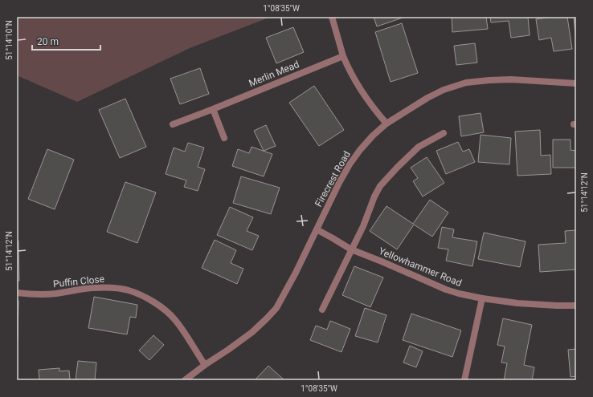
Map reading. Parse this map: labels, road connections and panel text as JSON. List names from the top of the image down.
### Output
{
  "streets": {
    "street": [
      "Merlin Mead",
      "Firecrest Road",
      "Yellowhammer Road",
      "Puffin Close"
    ]
  },
  "crossings": [
    ["Firecrest Road", "Yellowhammer Road"],
    ["Firecrest Road", "Puffin Close"]
  ],
  "scale_bar": "20 m",
  "coordinates": ["1°08'35\"W", "51°14'10\"N", "51°14'12\"N"]
}
